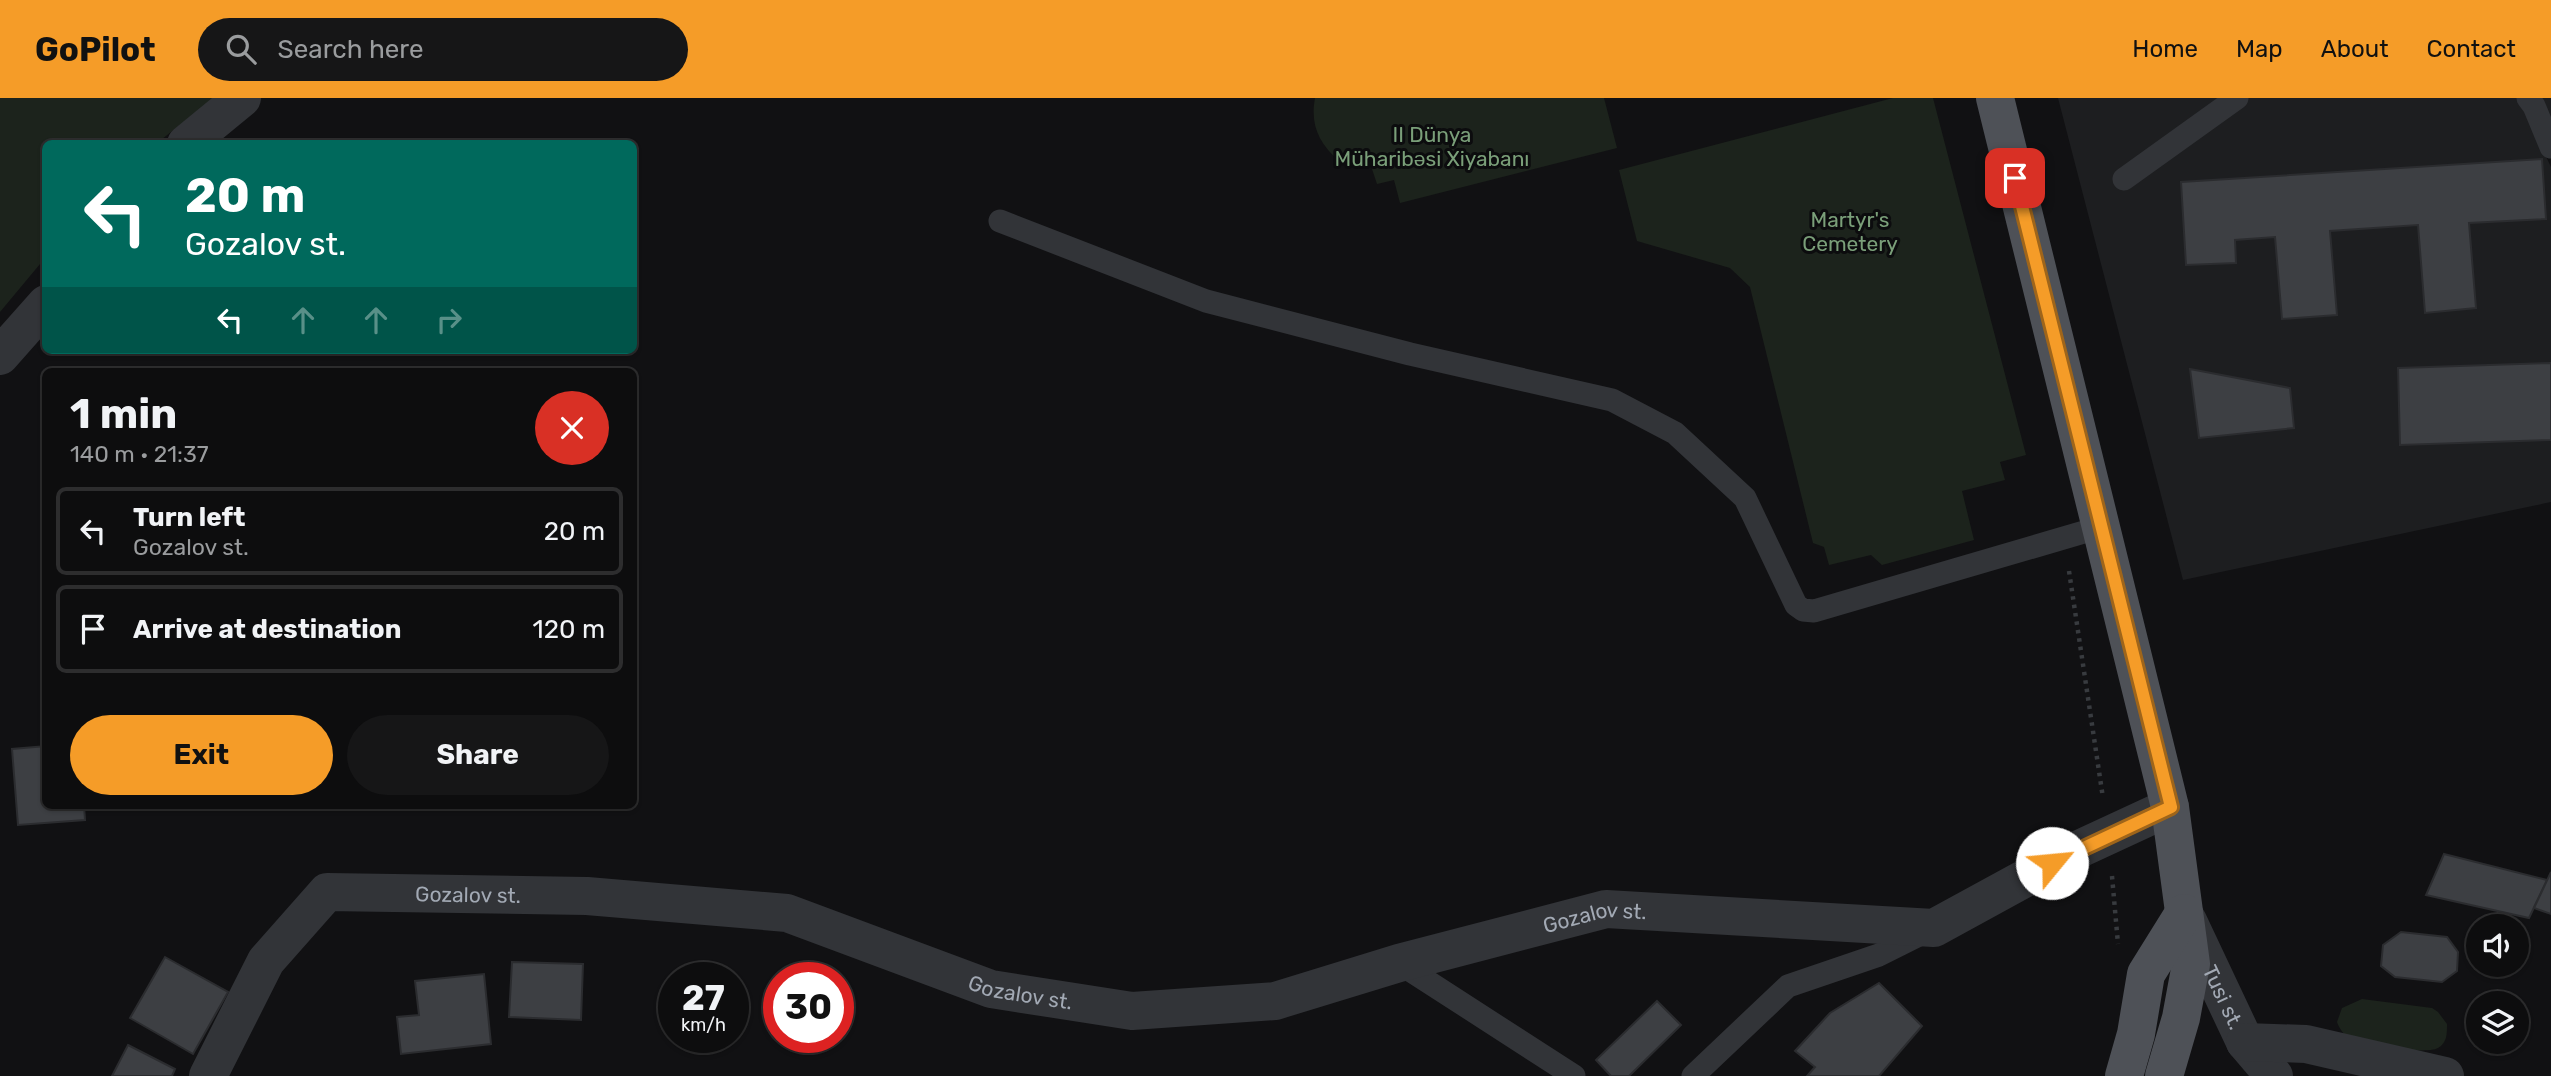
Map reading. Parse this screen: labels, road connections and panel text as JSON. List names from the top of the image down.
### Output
{
  "streets": {
    "street": ["Gozalov st.", "Tusi st."]
  },
  "parks": ["II Dünya Müharibəsi Xiyabanı", "Martyr's Cemetery"],
  "page": {
    "header": "GoPilot",
    "search": "Search here",
    "nav": [
      "Home",
      "Map",
      "About",
      "Contact"
    ],
    "turn": ["20 m", "Gozalov st."],
    "heading": ["1 min", "140 m · 21:37"],
    "list": [
      {
        "name": "Turn left",
        "note": "Gozalov st.",
        "value": "20 m"
      },
      {
        "name": "Arrive at destination",
        "value": "120 m"
      }
    ],
    "buttons": ["Exit", "Share"],
    "speed": "27 km/h",
    "limit": "30"
  }
}
